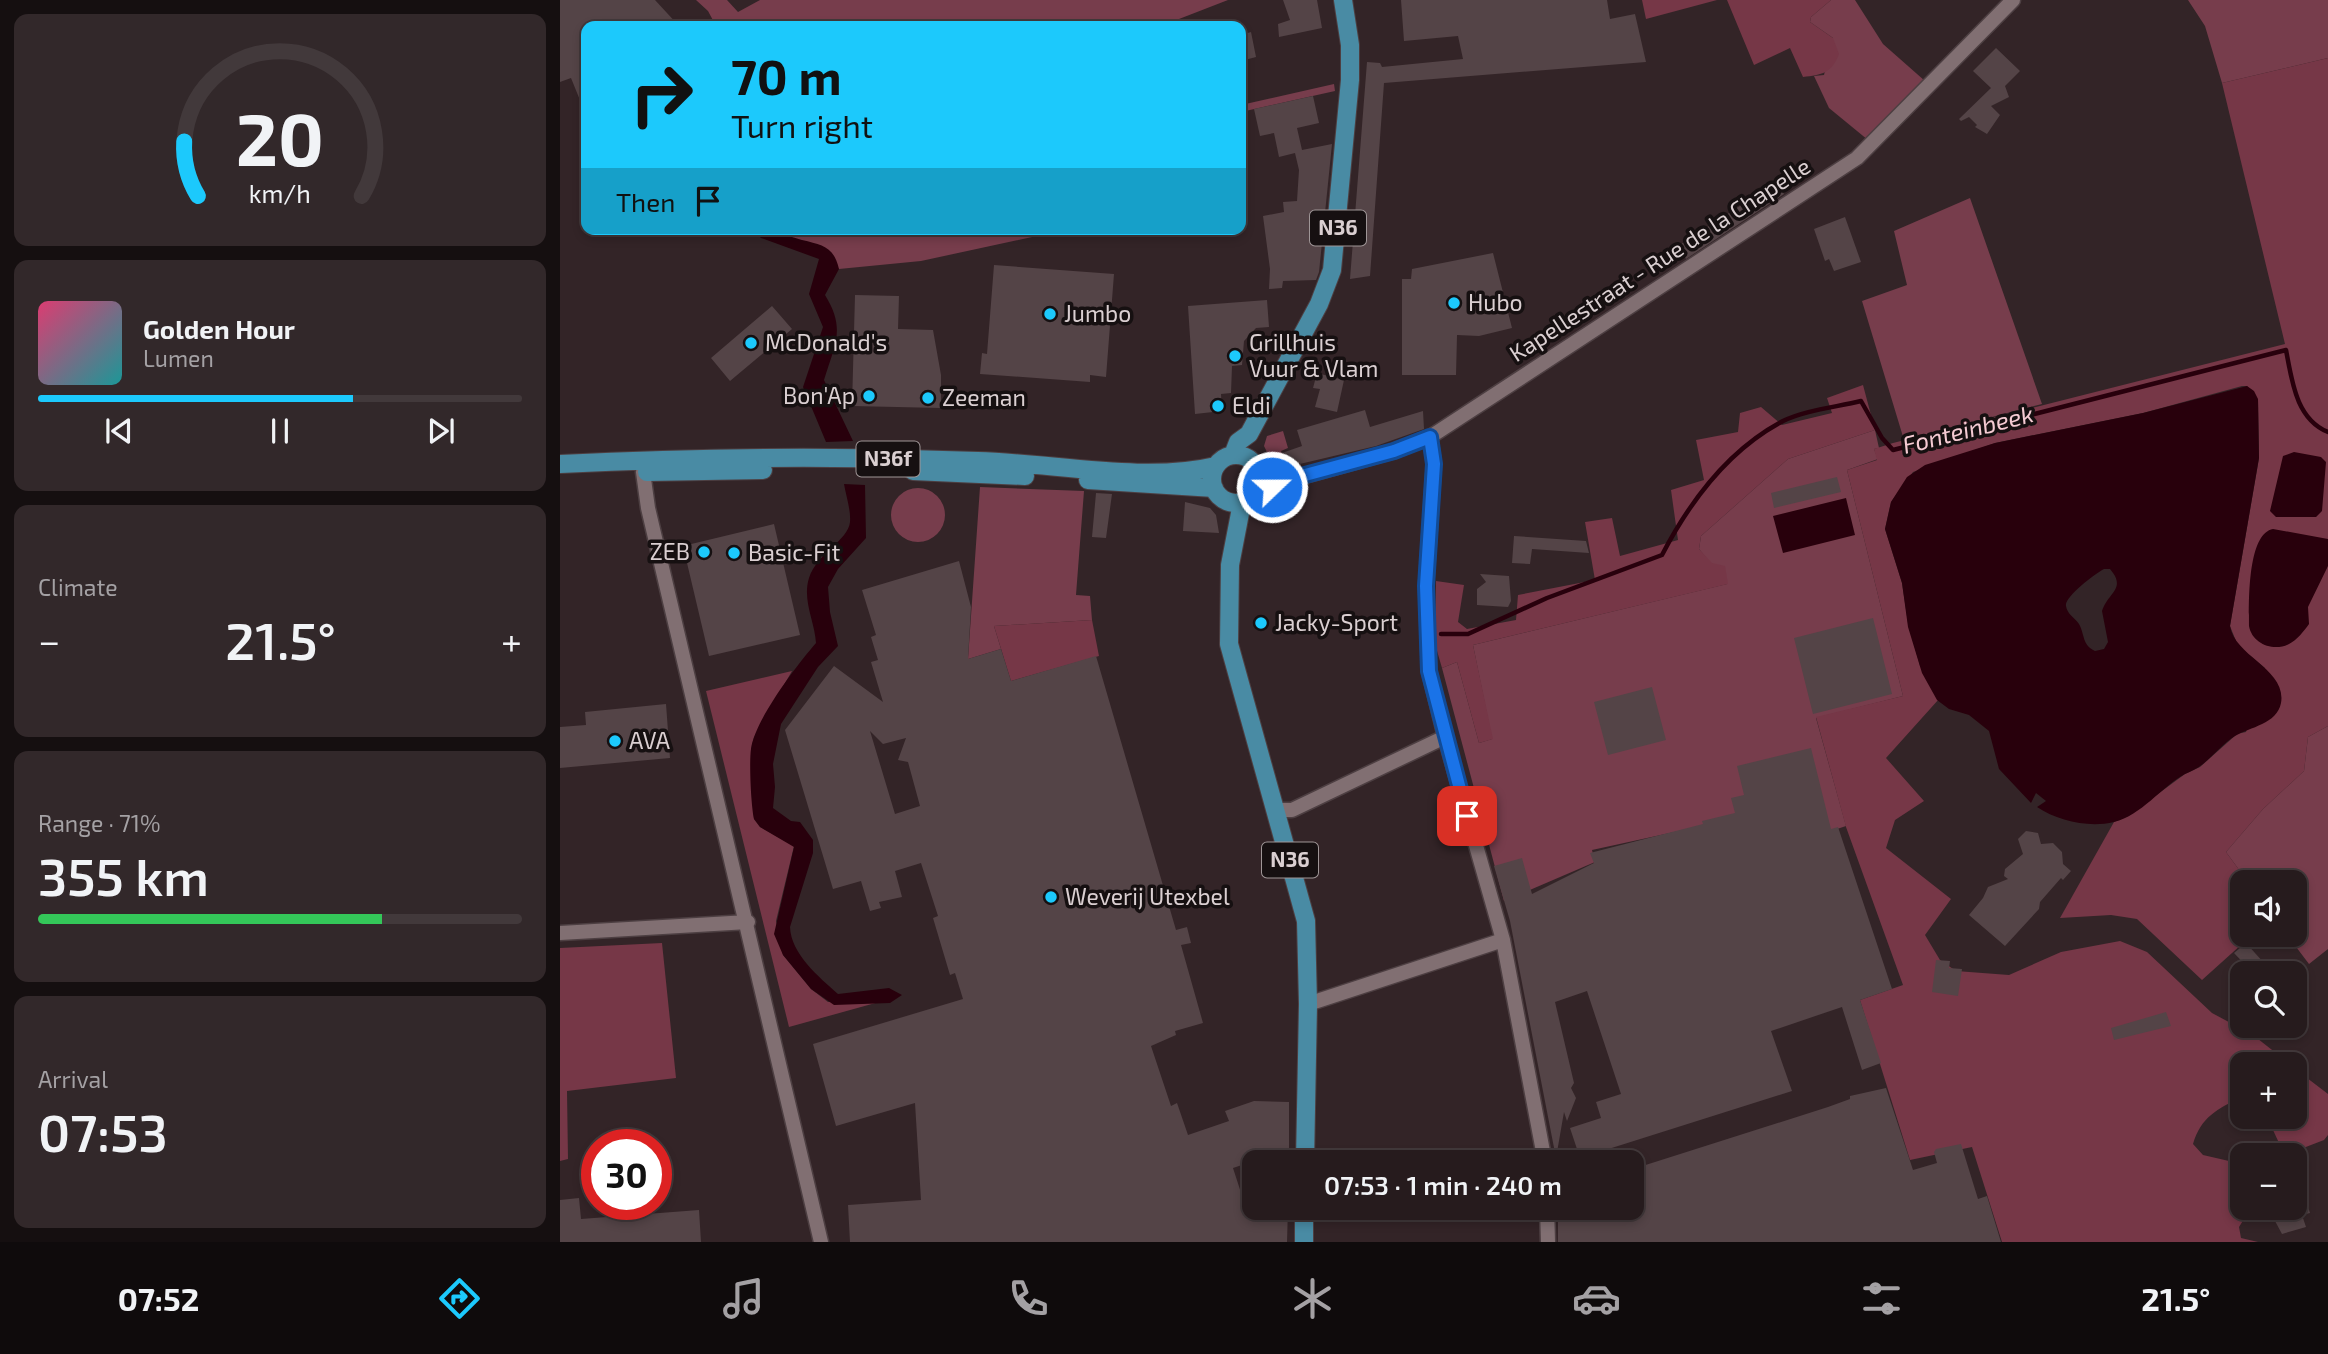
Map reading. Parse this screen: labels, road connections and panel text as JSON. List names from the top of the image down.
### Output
{
  "streets": {
    "main road": ["N36", "N36f"],
    "street": ["Kapellestraat - Rue de la Chapelle"]
  },
  "crossings": [
    ["N36", "Kapellestraat - Rue de la Chapelle"],
    ["N36", "N36f"]
  ],
  "water": ["Fonteinbeek"],
  "places": [
    "Hubo",
    "Jumbo",
    "McDonald's",
    "Grillhuis Vuur & Vlam",
    "Bon'Ap",
    "Zeeman",
    "Eldi",
    "ZEB",
    "Basic-Fit",
    "Jacky-Sport",
    "AVA",
    "Weverij Utexbel"
  ],
  "page": {
    "turn": ["70 m", "Turn right"],
    "then": "Then",
    "song": ["Golden Hour", "Lumen"],
    "tile": [
      "Climate",
      ["Range · 71%", "355 km"],
      ["Arrival", "07:53"]
    ],
    "heat": ["−", "21.5°", "+"],
    "map_buttons": ["+", "−"],
    "limit": "30",
    "trip": "07:53 · 1 min · 240 m",
    "tabs": ["07:52", "21.5°"],
    "gauge": ["20", "km/h"]
  }
}
